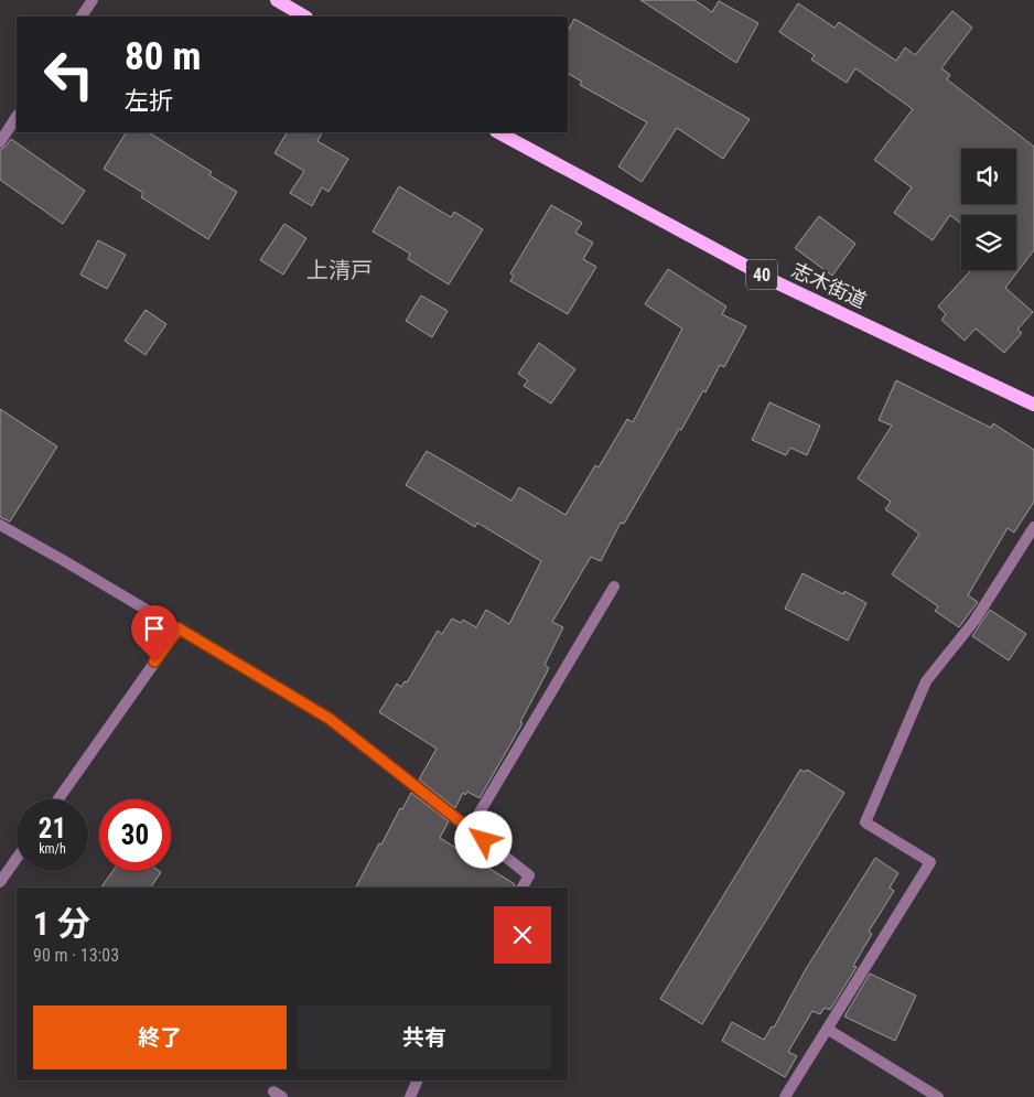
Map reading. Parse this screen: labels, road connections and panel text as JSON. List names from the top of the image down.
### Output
{
  "streets": {
    "main road": ["40", "志木街道"]
  },
  "districts": ["上清戸"],
  "page": {
    "turn": ["80 m", "左折"],
    "speed": "21 km/h",
    "limit": "30",
    "heading": ["1 分", "90 m · 13:03"],
    "buttons": ["終了", "共有"]
  }
}
